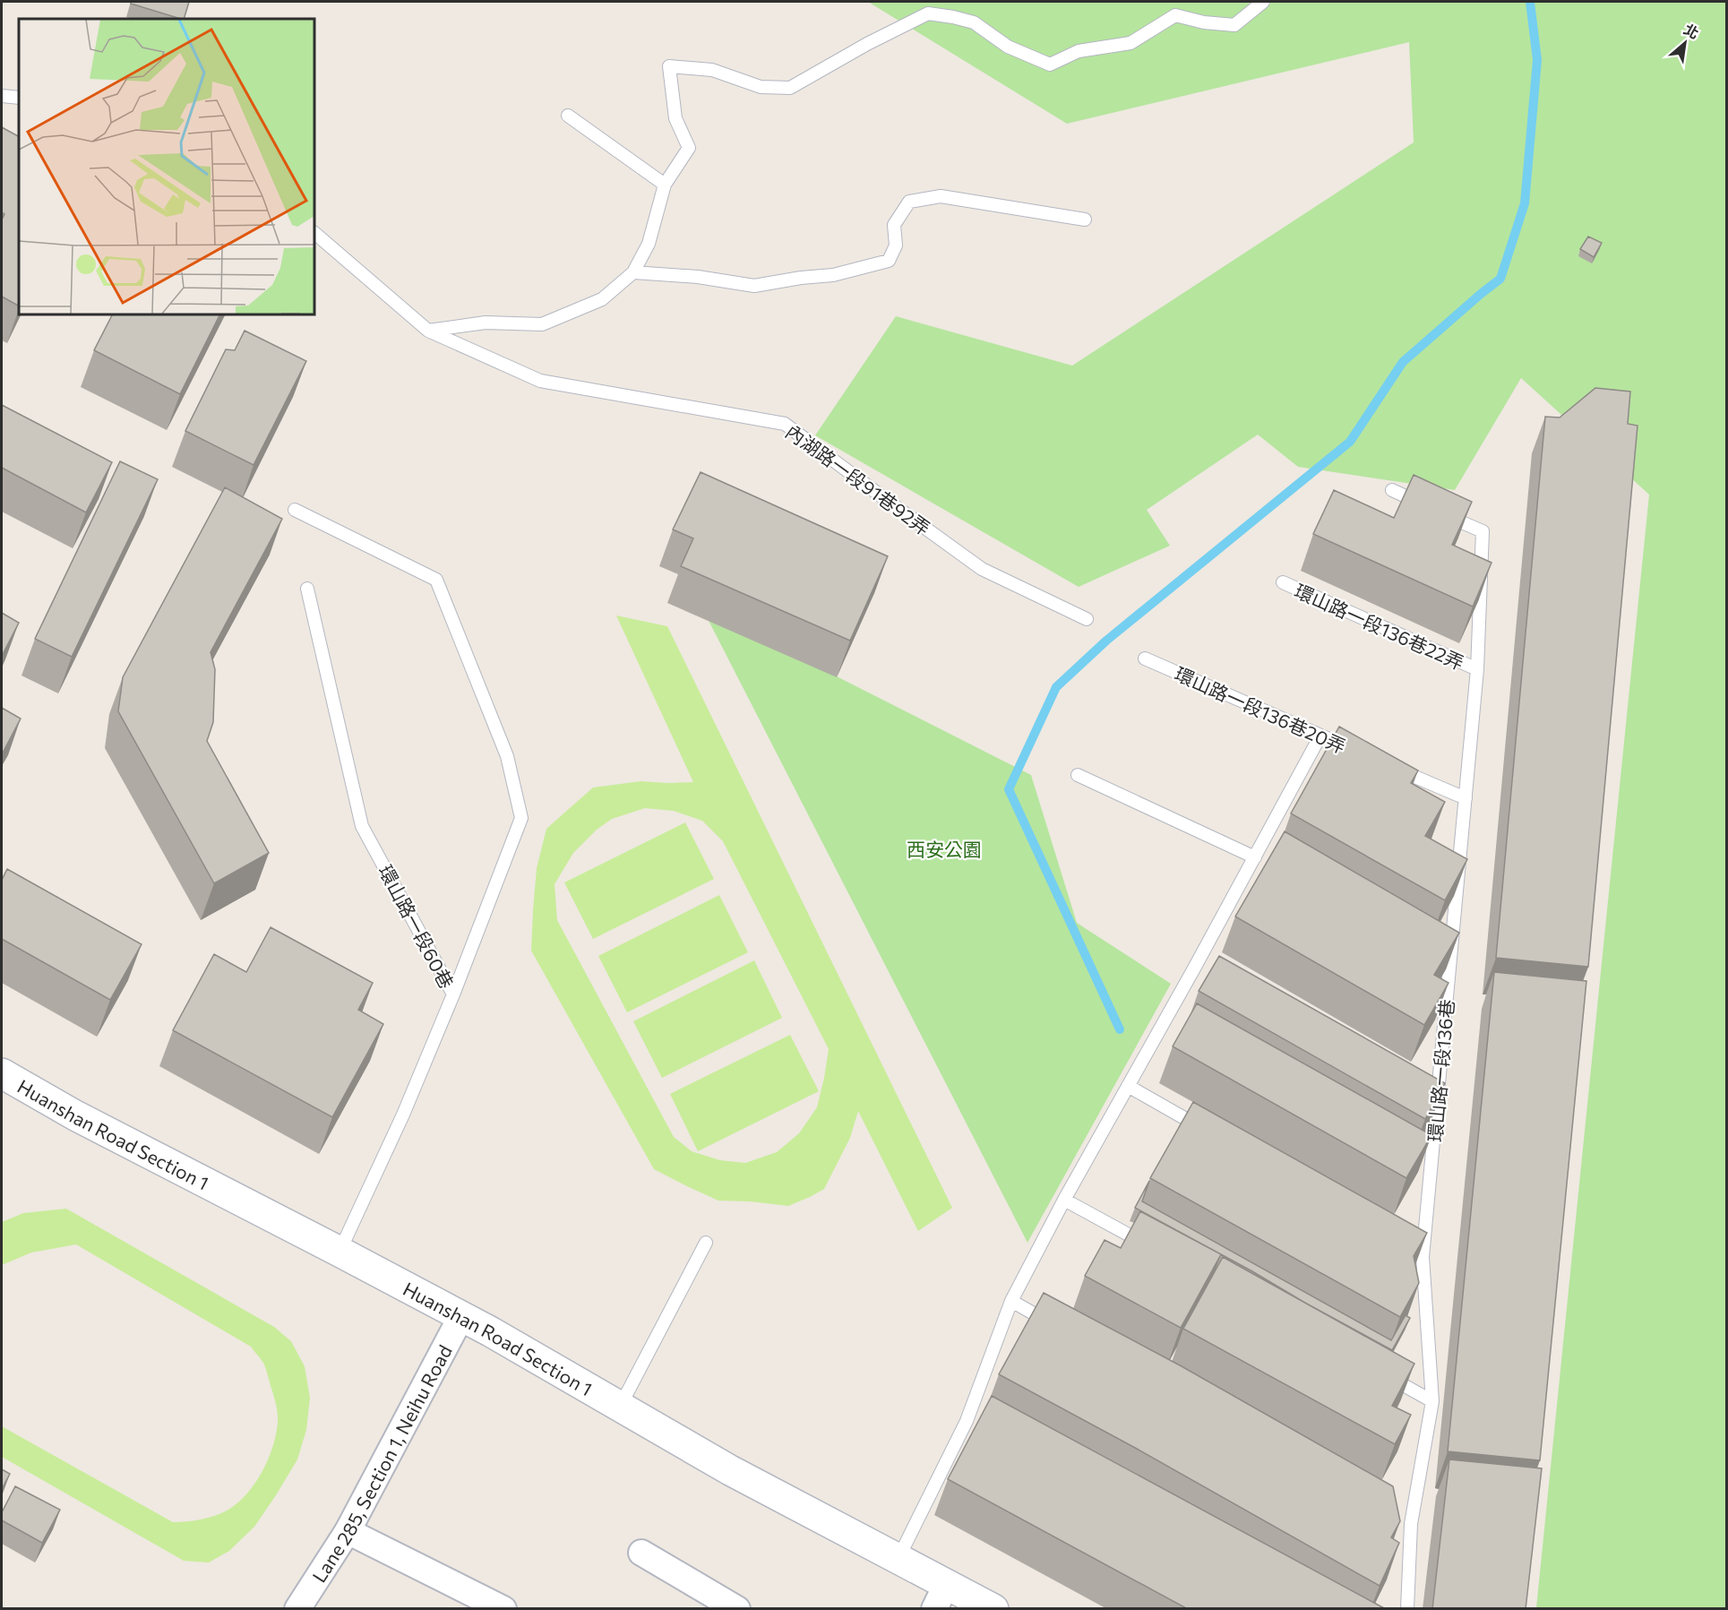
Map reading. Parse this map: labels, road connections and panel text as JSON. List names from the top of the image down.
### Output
{
  "streets": {
    "street": ["Huanshan Road Section 1", "Lane 285, Section 1, Neihu Road"],
    "lane": [
      "內湖路一段91巷92弄",
      "環山路一段136巷22弄",
      "環山路一段136巷20弄",
      "環山路一段60巷",
      "環山路一段136巷"
    ]
  },
  "crossings": [
    ["環山路一段136巷22弄", "環山路一段136巷"],
    ["環山路一段60巷", "Huanshan Road Section 1"],
    ["Huanshan Road Section 1", "Lane 285, Section 1, Neihu Road"]
  ],
  "parks": ["西安公園"],
  "north": "top right"
}
